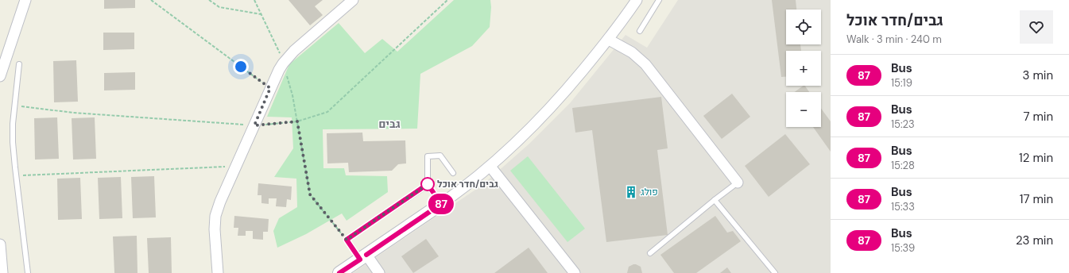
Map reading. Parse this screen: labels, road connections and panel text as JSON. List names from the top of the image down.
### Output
{
  "districts": ["גבים"],
  "places": {
    "other": ["גבים/חדר אוכל"],
    "building": ["פולג"]
  },
  "lines": ["bus line 87"],
  "page": {
    "on_map": "87",
    "heading": ["גבים/חדר אוכל", "Walk · 3 min · 240 m"],
    "map_buttons": ["+", "−"],
    "list": [
      {
        "mark": "87",
        "name": "Bus",
        "note": "15:19",
        "value": "3 min"
      },
      {
        "mark": "87",
        "name": "Bus",
        "note": "15:23",
        "value": "7 min"
      },
      {
        "mark": "87",
        "name": "Bus",
        "note": "15:28",
        "value": "12 min"
      },
      {
        "mark": "87",
        "name": "Bus",
        "note": "15:33",
        "value": "17 min"
      },
      {
        "mark": "87",
        "name": "Bus",
        "note": "15:39",
        "value": "23 min"
      }
    ]
  }
}
